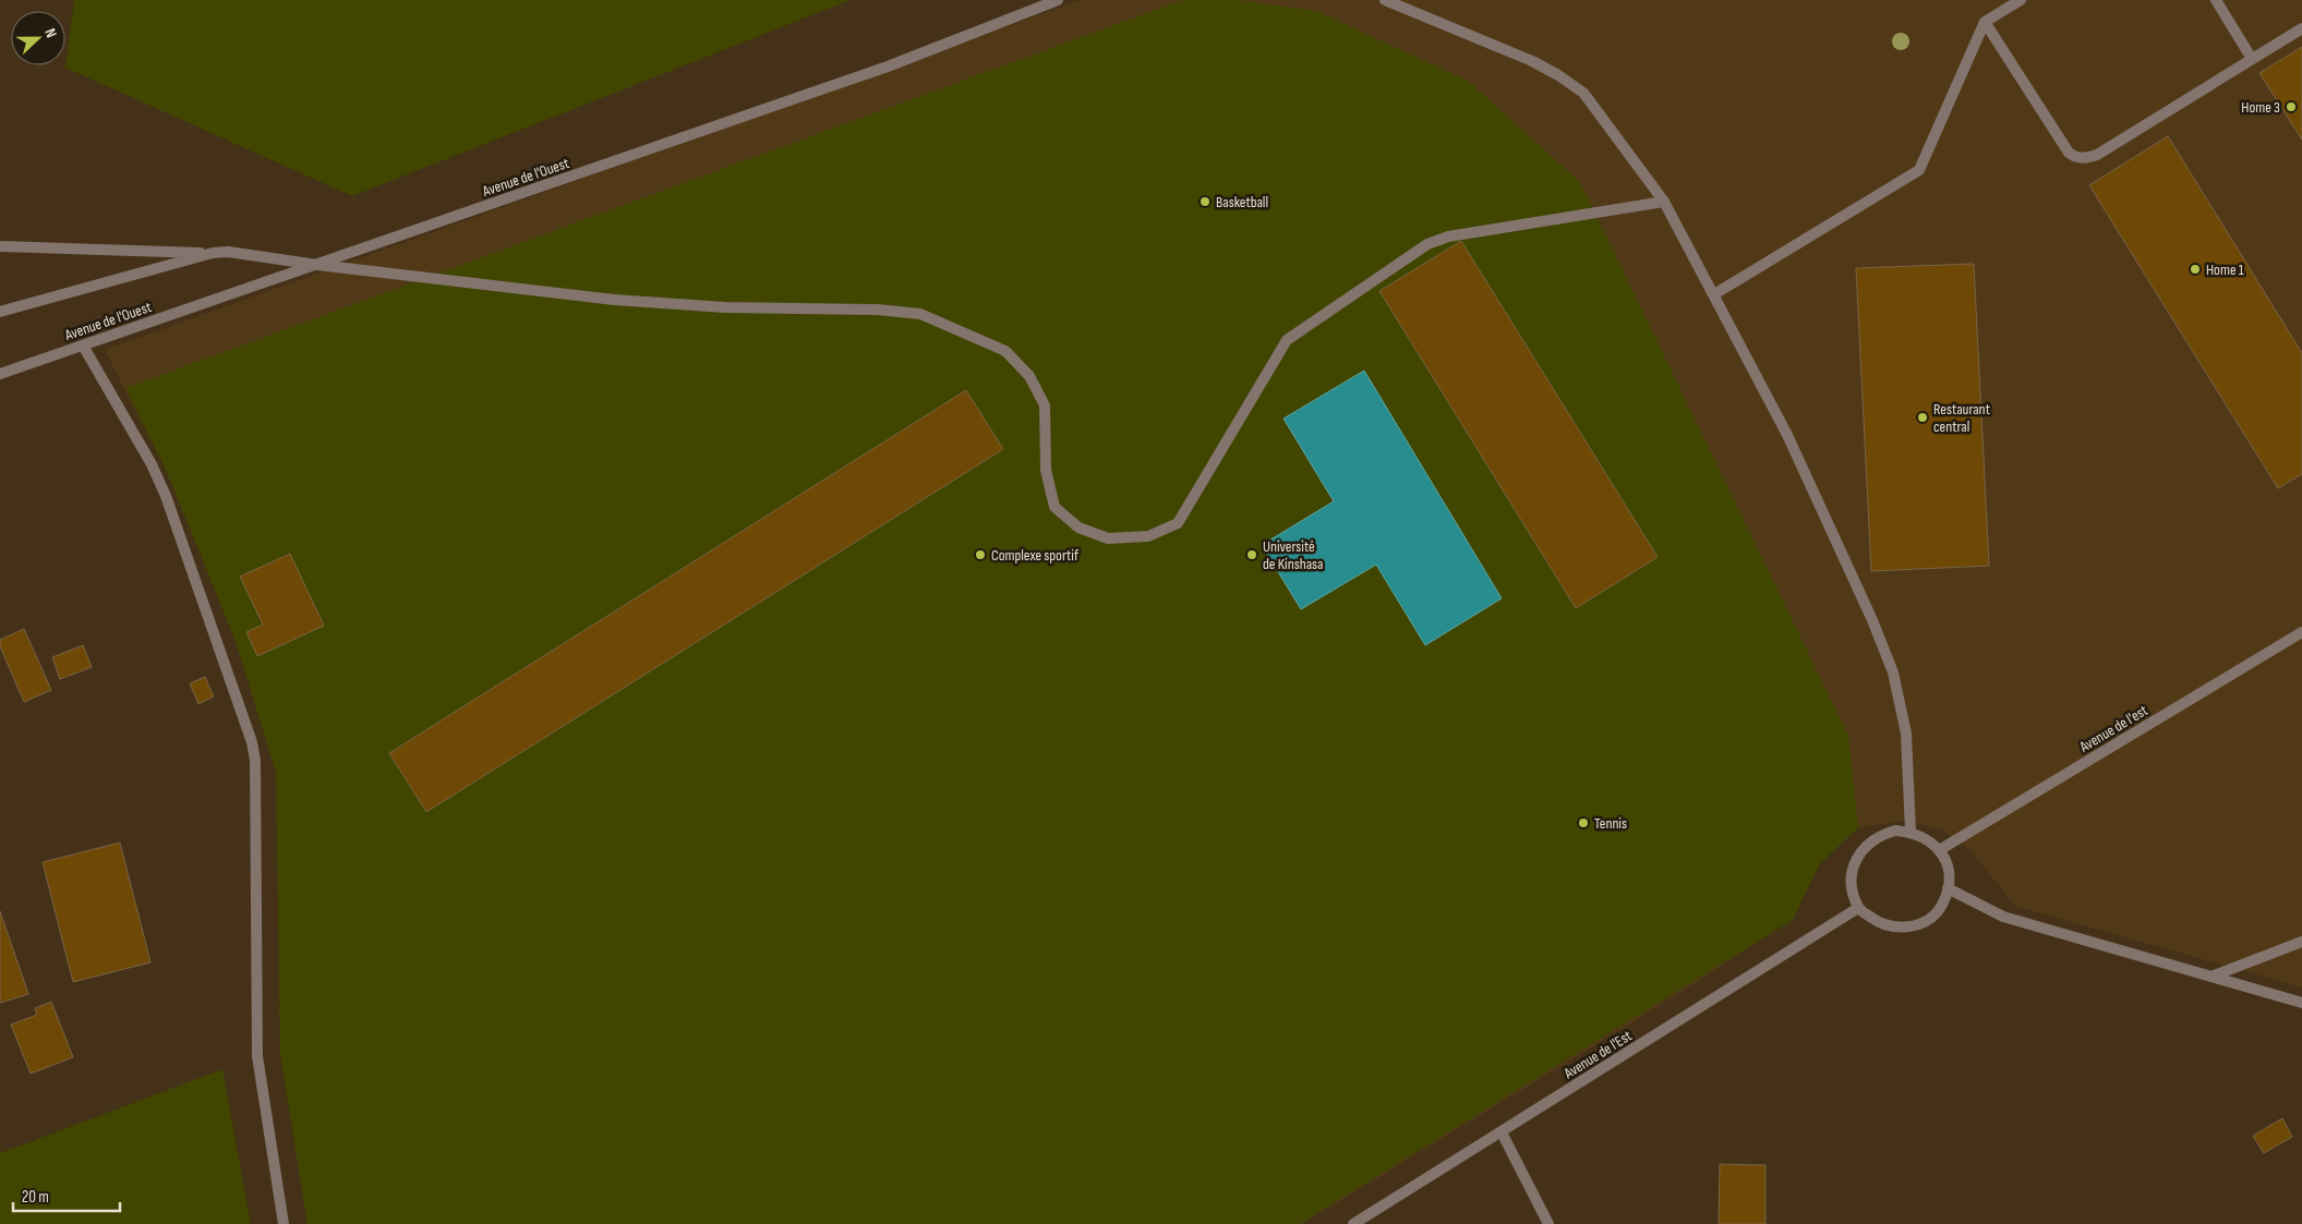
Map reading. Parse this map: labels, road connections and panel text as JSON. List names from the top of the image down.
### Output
{
  "streets": {
    "street": ["Avenue de l'Ouest", "Avenue de l'est", "Avenue de l'Est"]
  },
  "crossings": [
    ["Avenue de l'est", "Avenue de l'Est"]
  ],
  "places": [
    "Home 3",
    "Basketball",
    "Home 1",
    "Restaurant central",
    "Complexe sportif",
    "Université de Kinshasa",
    "Tennis"
  ],
  "scale_bar": "20 m",
  "north": "right"
}
